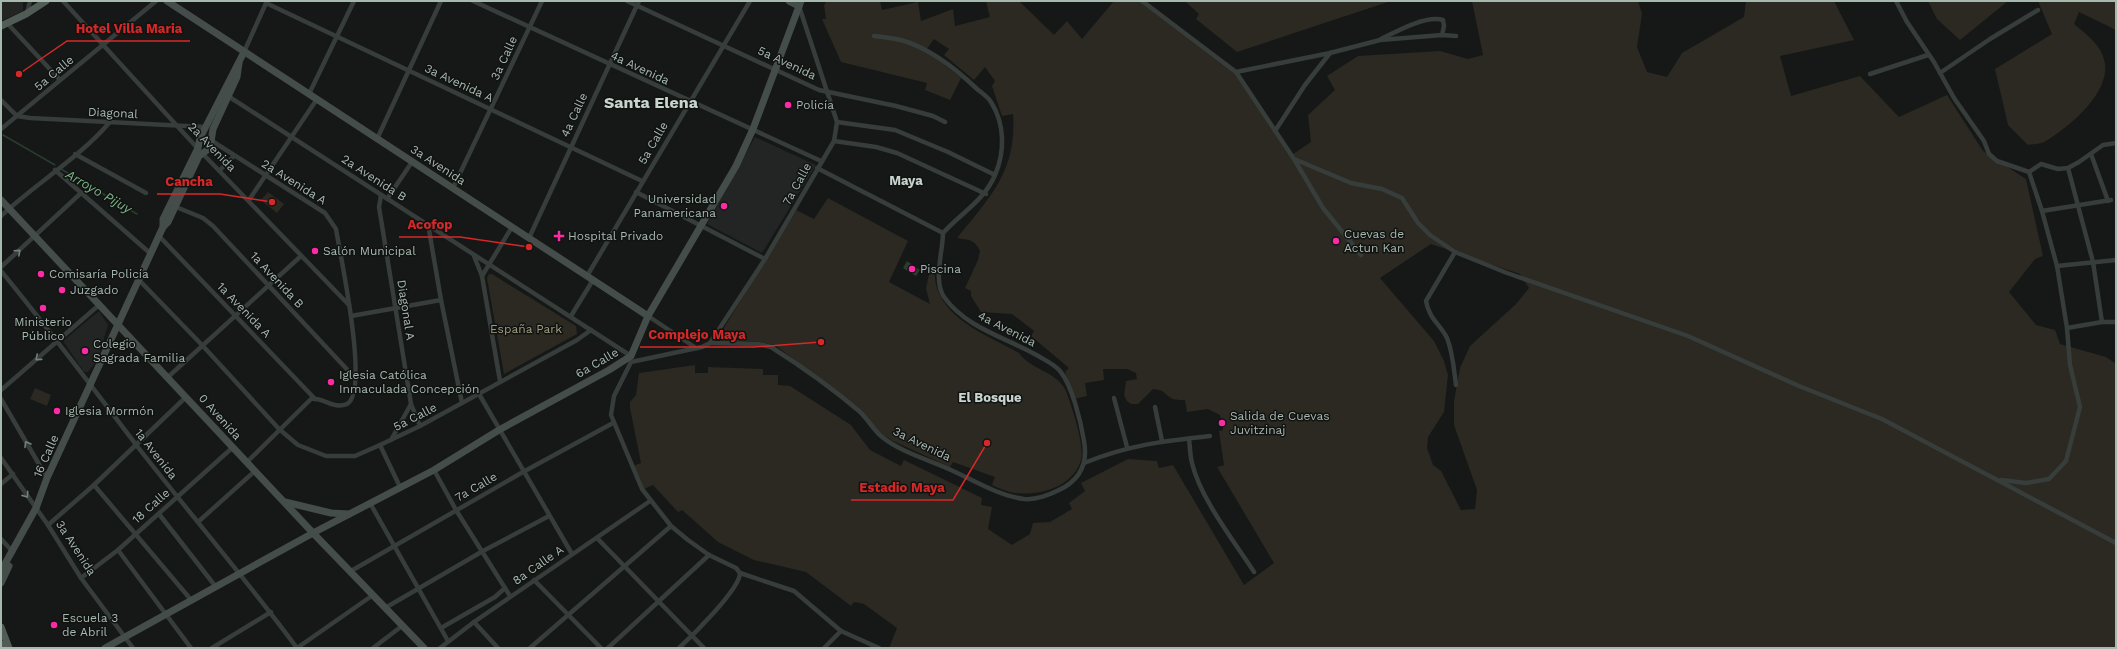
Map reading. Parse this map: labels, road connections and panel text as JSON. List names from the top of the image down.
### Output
{
  "streets": {
    "street": [
      "3a Calle",
      "5a Avenida",
      "4a Avenida",
      "5a Calle",
      "3a Avenida A",
      "Diagonal",
      "4a Calle",
      "2a Avenida",
      "3a Avenida",
      "2a Avenida B",
      "2a Avenida A",
      "7a Calle",
      "1a Avenida B",
      "1a Avenida A",
      "Diagonal A",
      "6a Calle",
      "0 Avenida",
      "1a Avenida",
      "16 Calle",
      "18 Calle",
      "8a Calle A"
    ]
  },
  "crossings": [
    ["3a Calle", "4a Avenida"],
    ["3a Calle", "3a Avenida A"],
    ["3a Calle", "3a Avenida"],
    ["5a Avenida", "5a Calle"],
    ["5a Avenida", "4a Calle"],
    ["5a Avenida", "7a Calle"],
    ["5a Avenida", "6a Calle"],
    ["4a Avenida", "5a Calle"],
    ["4a Avenida", "4a Calle"],
    ["4a Avenida", "3a Avenida"],
    ["4a Avenida", "7a Calle"],
    ["4a Avenida", "6a Calle"],
    ["5a Calle", "3a Avenida A"],
    ["5a Calle", "Diagonal"],
    ["5a Calle", "2a Avenida"],
    ["5a Calle", "3a Avenida"],
    ["5a Calle", "2a Avenida B"],
    ["5a Calle", "Diagonal A"],
    ["3a Avenida A", "4a Calle"],
    ["Diagonal", "2a Avenida"],
    ["Diagonal", "2a Avenida A"],
    ["4a Calle", "3a Avenida"],
    ["2a Avenida", "2a Avenida A"],
    ["3a Avenida", "7a Calle"],
    ["3a Avenida", "6a Calle"],
    ["3a Avenida", "16 Calle"],
    ["3a Avenida", "18 Calle"],
    ["2a Avenida B", "Diagonal A"],
    ["2a Avenida B", "6a Calle"],
    ["2a Avenida A", "1a Avenida B"],
    ["2a Avenida A", "1a Avenida A"],
    ["7a Calle", "6a Calle"],
    ["7a Calle", "0 Avenida"],
    ["1a Avenida A", "16 Calle"],
    ["6a Calle", "0 Avenida"],
    ["6a Calle", "1a Avenida"],
    ["0 Avenida", "16 Calle"],
    ["0 Avenida", "18 Calle"],
    ["1a Avenida", "16 Calle"],
    ["1a Avenida", "18 Calle"]
  ],
  "districts": ["Santa Elena", "Maya", "El Bosque"],
  "water": ["Arroyo Pijuy"],
  "parks": ["España Park"],
  "places": {
    "other": [
      "Hotel Villa Maria",
      "Policía",
      "Cancha",
      "Universidad Panamericana",
      "Cuevas de Actun Kan",
      "Acofop",
      "Salón Municipal",
      "Piscina",
      "Comisaría Policía",
      "Juzgado",
      "Ministerio Público",
      "Complejo Maya",
      "Colegio Sagrada Familia",
      "Iglesia Católica Inmaculada Concepción",
      "Iglesia Mormón",
      "Salida de Cuevas Juvitzinaj",
      "Estadio Maya",
      "Escuela 3 de Abril"
    ],
    "health": ["Hospital Privado"]
  }
}
